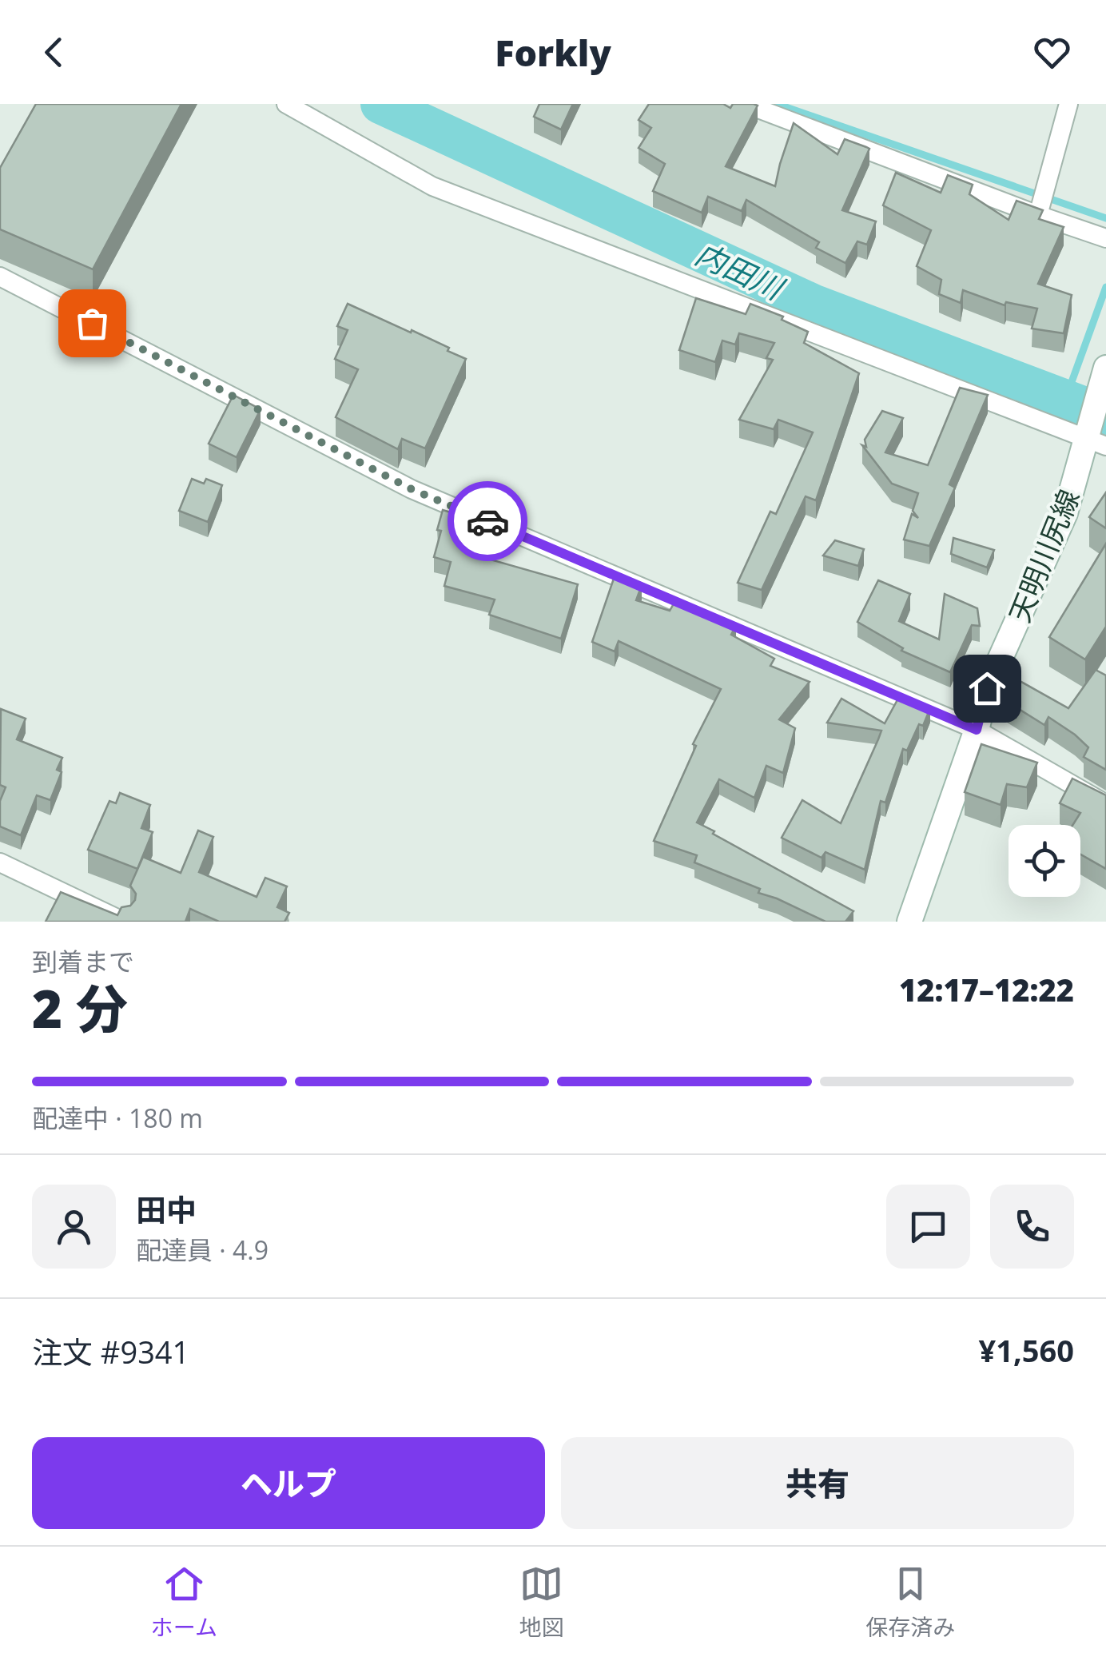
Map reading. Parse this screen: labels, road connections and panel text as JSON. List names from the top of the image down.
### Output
{
  "streets": {
    "main road": ["天明川尻線"]
  },
  "water": ["内田川"],
  "page": {
    "header": "Forkly",
    "heading": ["2 分", "到着まで", "12:17–12:22"],
    "panel": [
      "田中",
      "配達員 · 4.9",
      "注文 #9341",
      "¥1,560"
    ],
    "bar": "配達中 · 180 m",
    "buttons": ["ヘルプ", "共有"],
    "tabs": ["ホーム", "地図", "保存済み"]
  }
}
